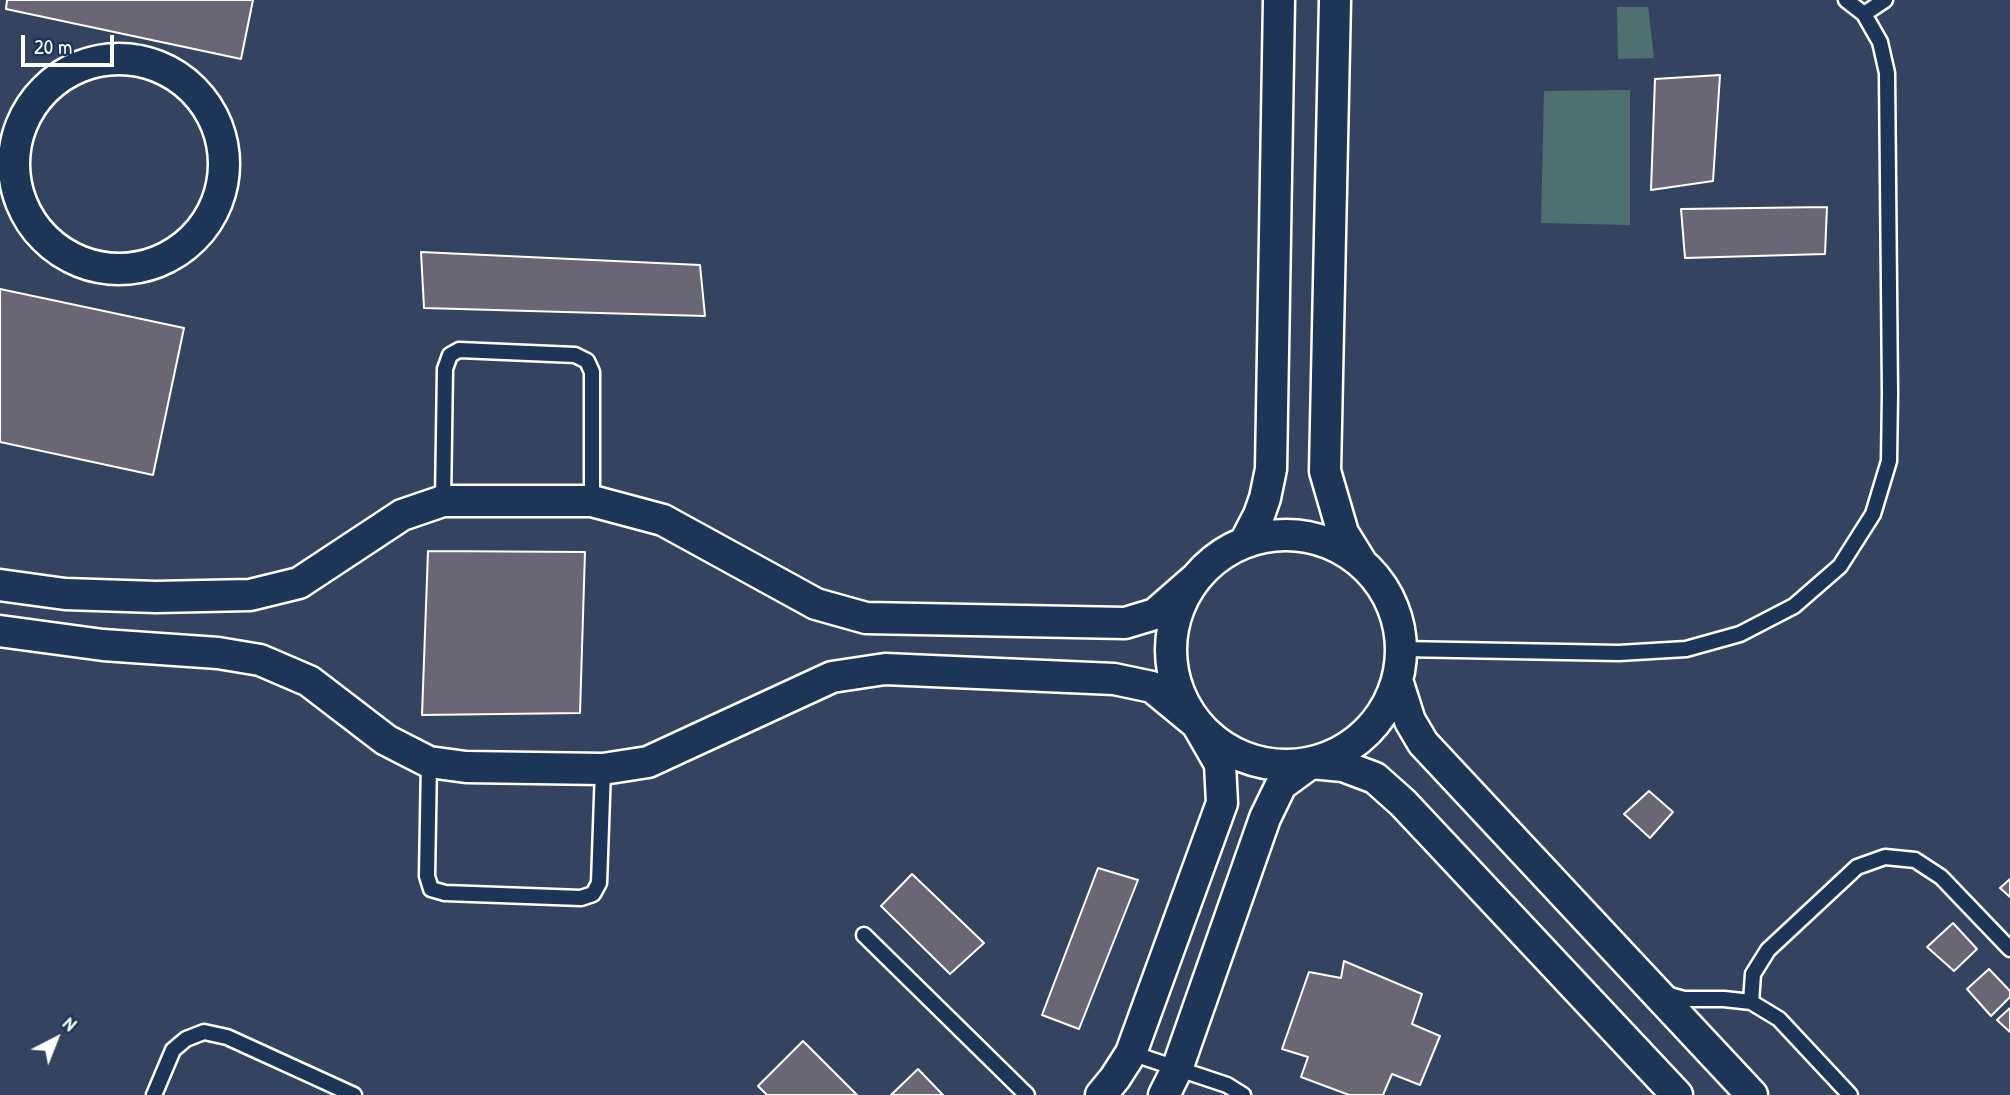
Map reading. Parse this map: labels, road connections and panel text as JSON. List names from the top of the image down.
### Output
{
  "scale_bar": "20 m",
  "north": "top right"
}
